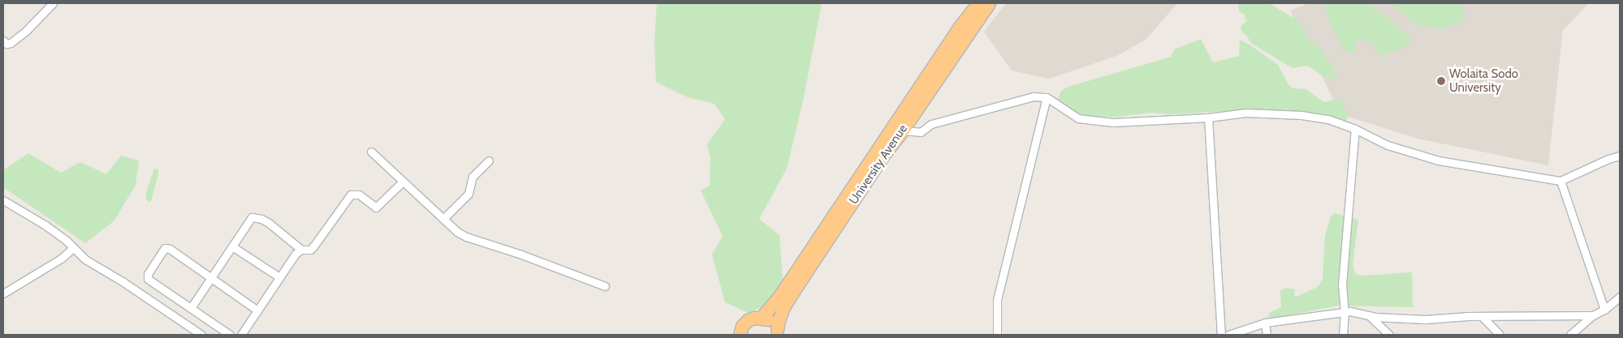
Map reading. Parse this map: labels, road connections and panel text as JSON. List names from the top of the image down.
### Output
{
  "streets": {
    "highway": ["University Avenue"]
  },
  "places": ["Wolaita Sodo University"]
}
